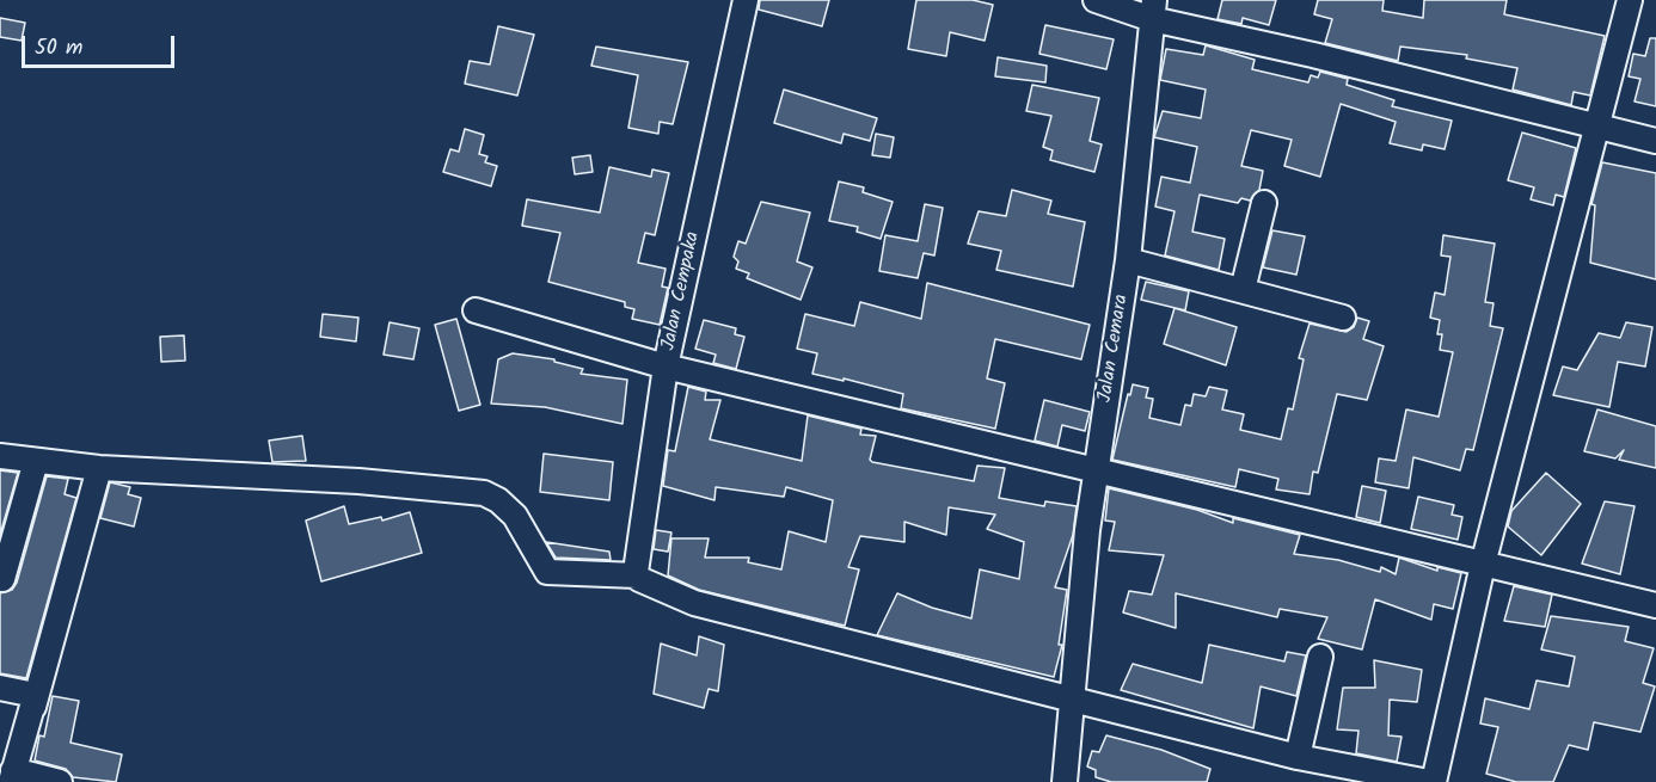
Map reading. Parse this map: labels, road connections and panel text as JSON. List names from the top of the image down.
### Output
{
  "streets": {
    "street": ["Jalan Cempaka", "Jalan Cemara"]
  },
  "scale_bar": "50 m"
}
